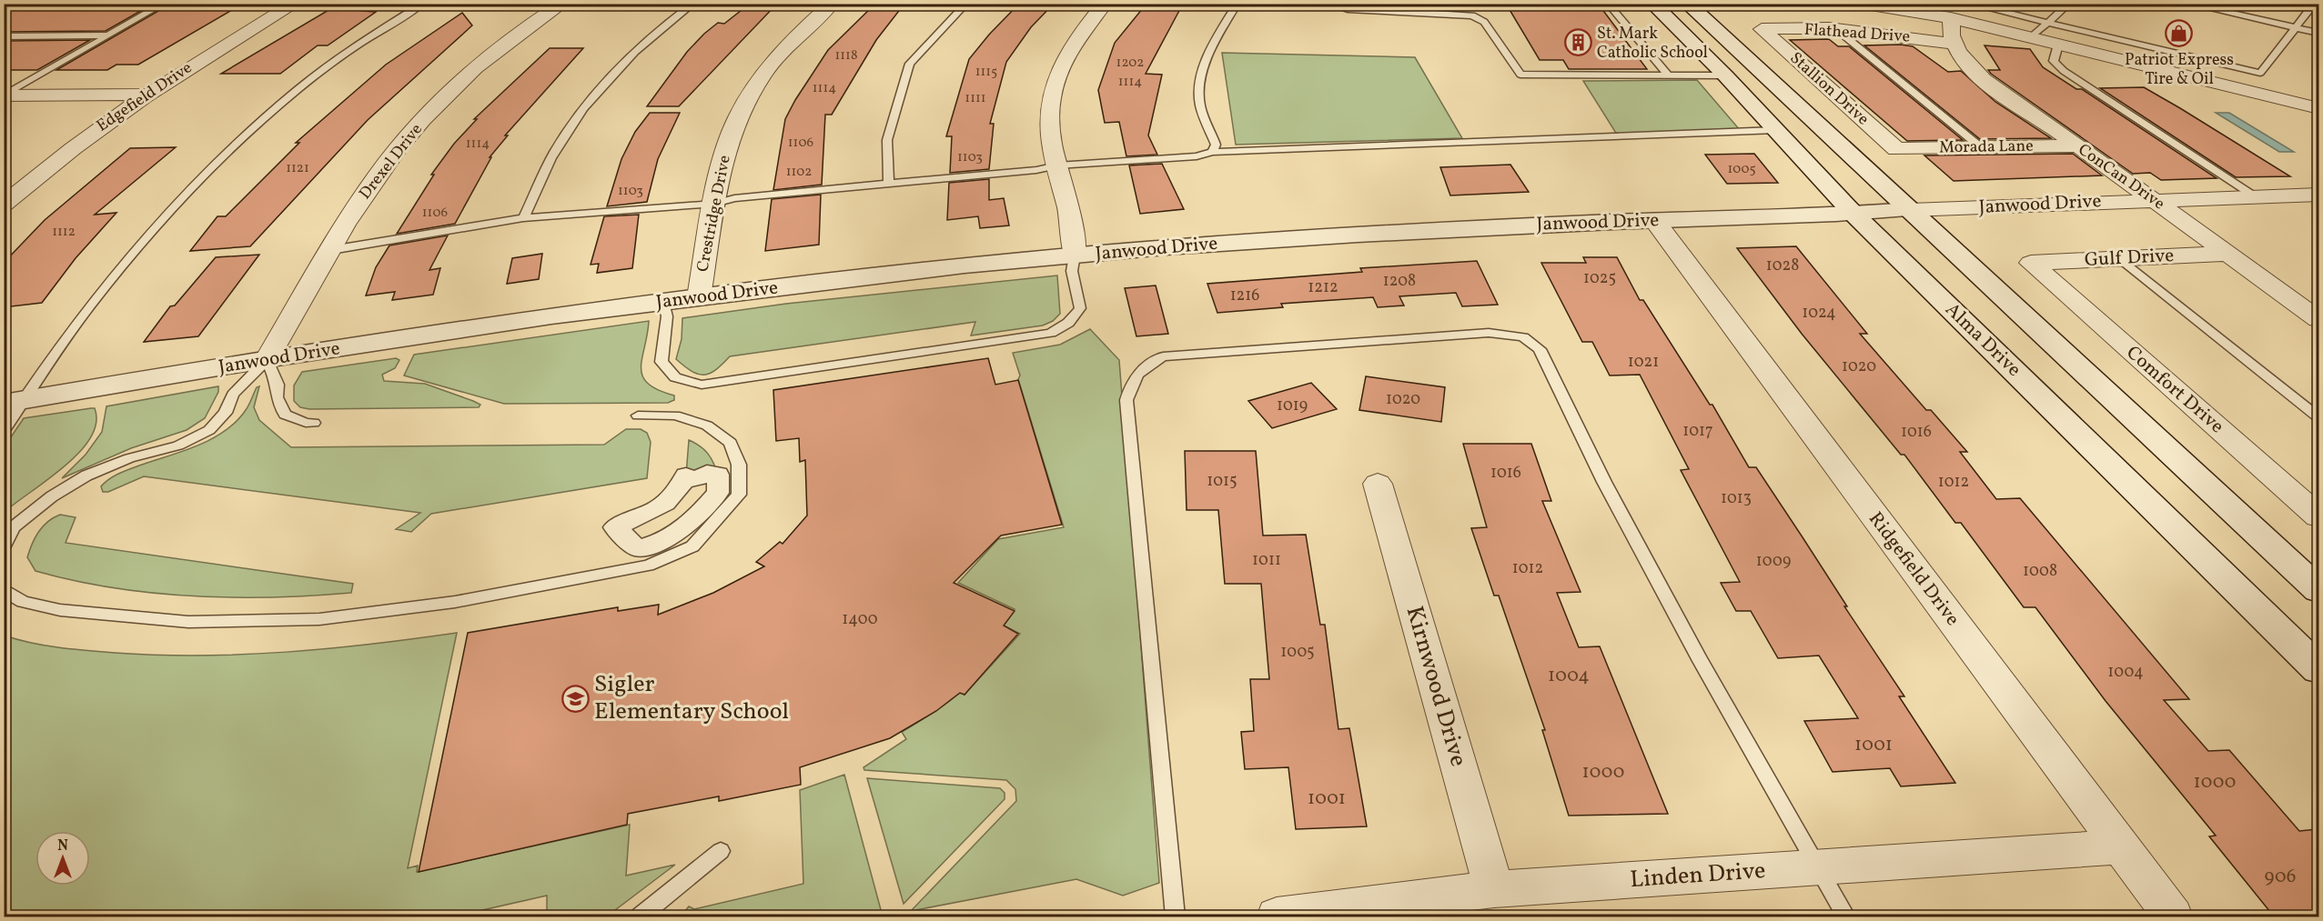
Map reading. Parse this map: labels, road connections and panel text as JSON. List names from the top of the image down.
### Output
{
  "streets": {
    "main road": ["Janwood Drive", "Alma Drive"],
    "street": [
      "Flathead Drive",
      "Stallion Drive",
      "Edgefield Drive",
      "Morada Lane",
      "Drexel Drive",
      "ConCan Drive",
      "Crestridge Drive",
      "Gulf Drive",
      "Comfort Drive",
      "Ridgefield Drive",
      "Kirnwood Drive",
      "Linden Drive"
    ]
  },
  "crossings": [
    ["Flathead Drive", "Stallion Drive"],
    ["Flathead Drive", "ConCan Drive"],
    ["Stallion Drive", "Morada Lane"],
    ["Morada Lane", "ConCan Drive"],
    ["Drexel Drive", "Janwood Drive"],
    ["ConCan Drive", "Janwood Drive"],
    ["ConCan Drive", "Gulf Drive"],
    ["Janwood Drive", "Crestridge Drive"],
    ["Janwood Drive", "Alma Drive"],
    ["Janwood Drive", "Ridgefield Drive"],
    ["Gulf Drive", "Comfort Drive"],
    ["Ridgefield Drive", "Linden Drive"],
    ["Kirnwood Drive", "Linden Drive"]
  ],
  "places": {
    "shop": ["Patriot Express Tire & Oil"],
    "building": ["St. Mark Catholic School"],
    "school or university": ["Sigler Elementary School"]
  },
  "house_numbers": [
    "1118",
    "1202",
    "1115",
    "1114",
    "1114",
    "1111",
    "1106",
    "1114",
    "1103",
    "1121",
    "1005",
    "1102",
    "1103",
    "1106",
    "1112",
    "1028",
    "1025",
    "1208",
    "1212",
    "1216",
    "1024",
    "1021",
    "1020",
    "1020",
    "1019",
    "1017",
    "1016",
    "1016",
    "1015",
    "1012",
    "1013",
    "1011",
    "1009",
    "1012",
    "1008",
    "1400",
    "1005",
    "1004",
    "1004",
    "1001",
    "1000",
    "1000",
    "1001",
    "906"
  ],
  "north": "top"
}
